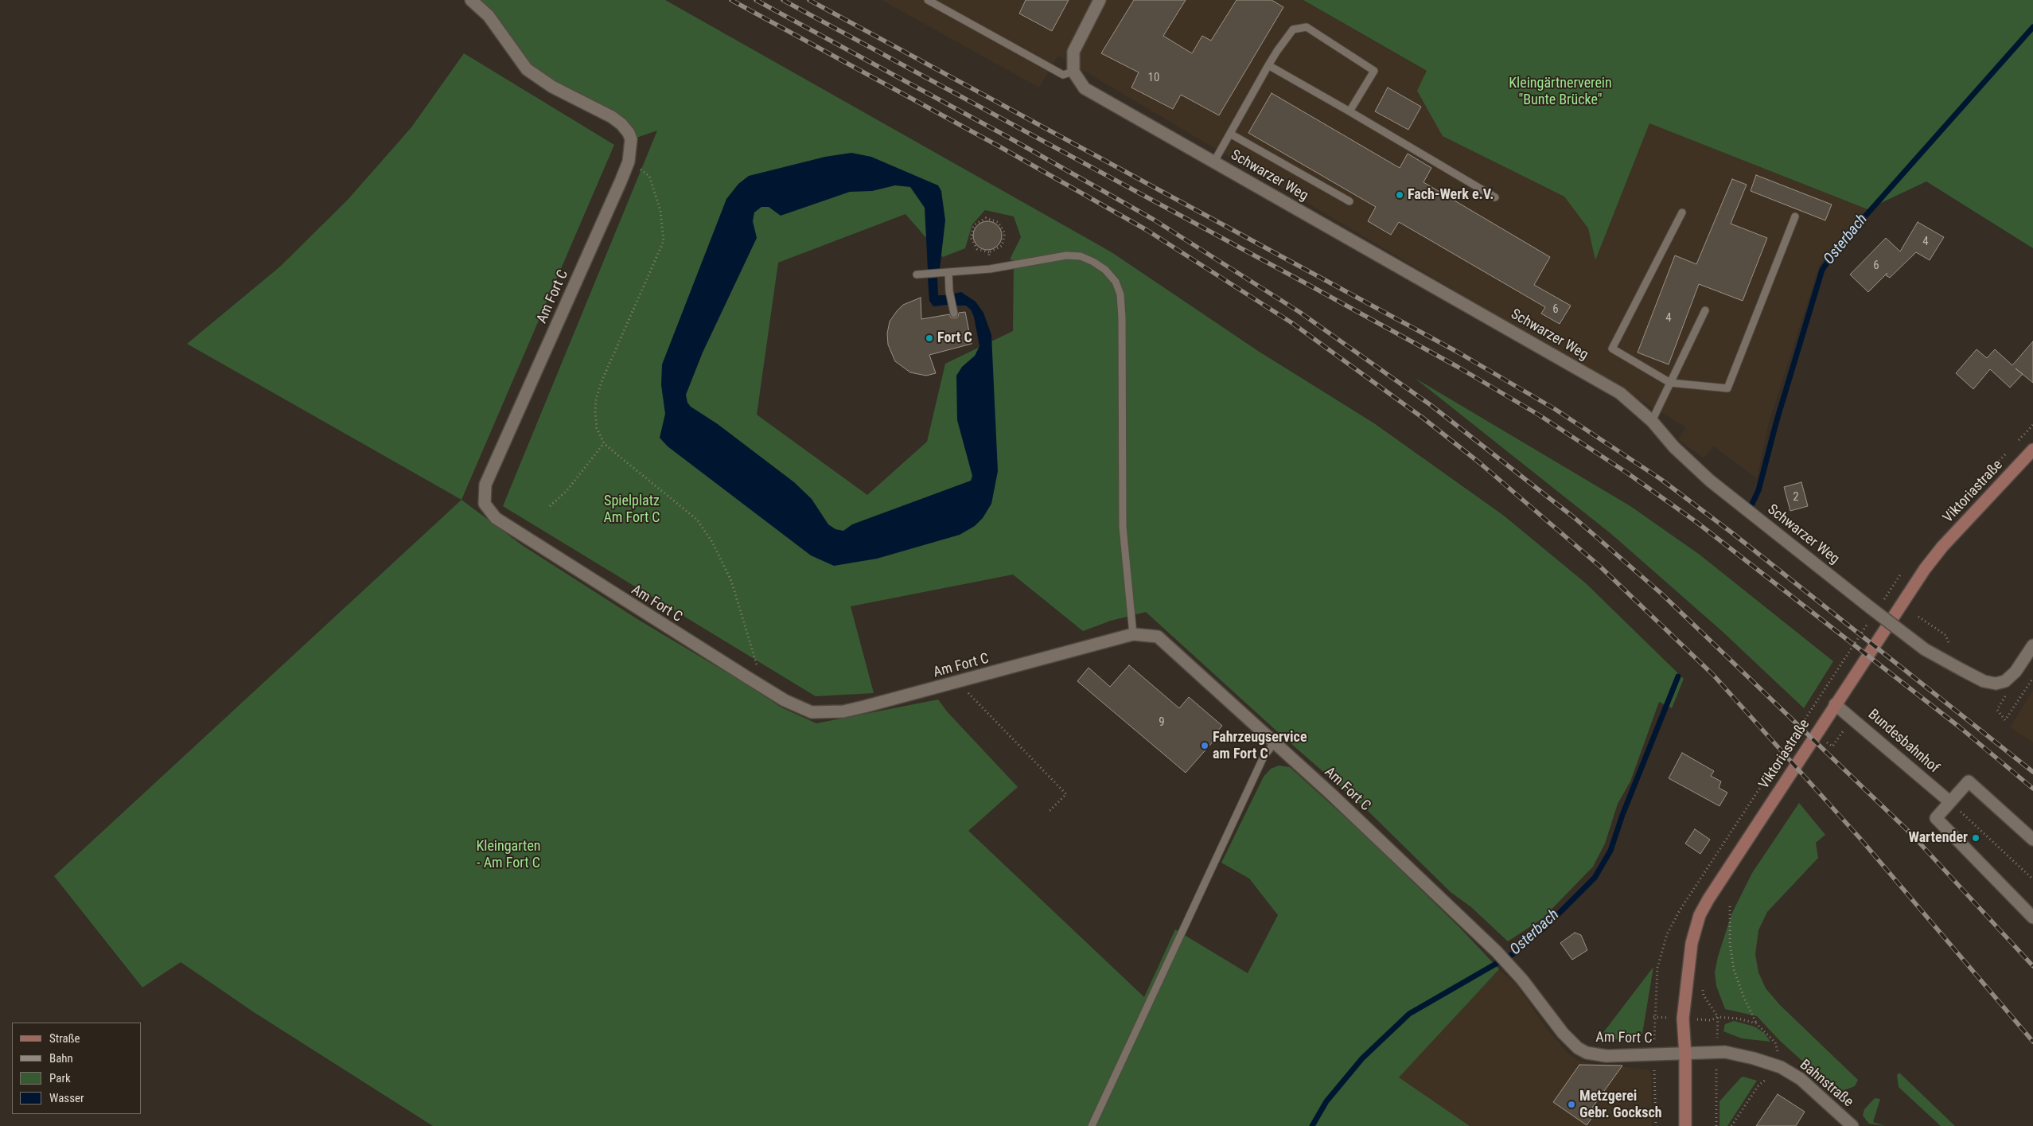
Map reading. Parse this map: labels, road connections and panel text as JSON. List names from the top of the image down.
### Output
{
  "streets": {
    "main road": ["Viktoriastraße"],
    "street": [
      "Schwarzer Weg",
      "Am Fort C",
      "Bundesbahnhof",
      "Bahnstraße"
    ]
  },
  "crossings": [
    ["Am Fort C", "Viktoriastraße"],
    ["Am Fort C", "Bahnstraße"],
    ["Viktoriastraße", "Bundesbahnhof"],
    ["Viktoriastraße", "Bahnstraße"]
  ],
  "water": ["Osterbach"],
  "parks": ["Kleingärtnerverein \"Bunte Brücke\"", "Spielplatz Am Fort C", "Kleingarten - Am Fort C"],
  "places": [
    "Fach-Werk e.V.",
    "Fort C",
    "Fahrzeugservice am Fort C",
    "Wartender",
    "Metzgerei Gebr. Gocksch"
  ],
  "house_numbers": [
    "10",
    "4",
    "6",
    "6",
    "4",
    "2",
    "9"
  ],
  "legend": [
    "Straße",
    "Bahn",
    "Park",
    "Wasser"
  ]
}
